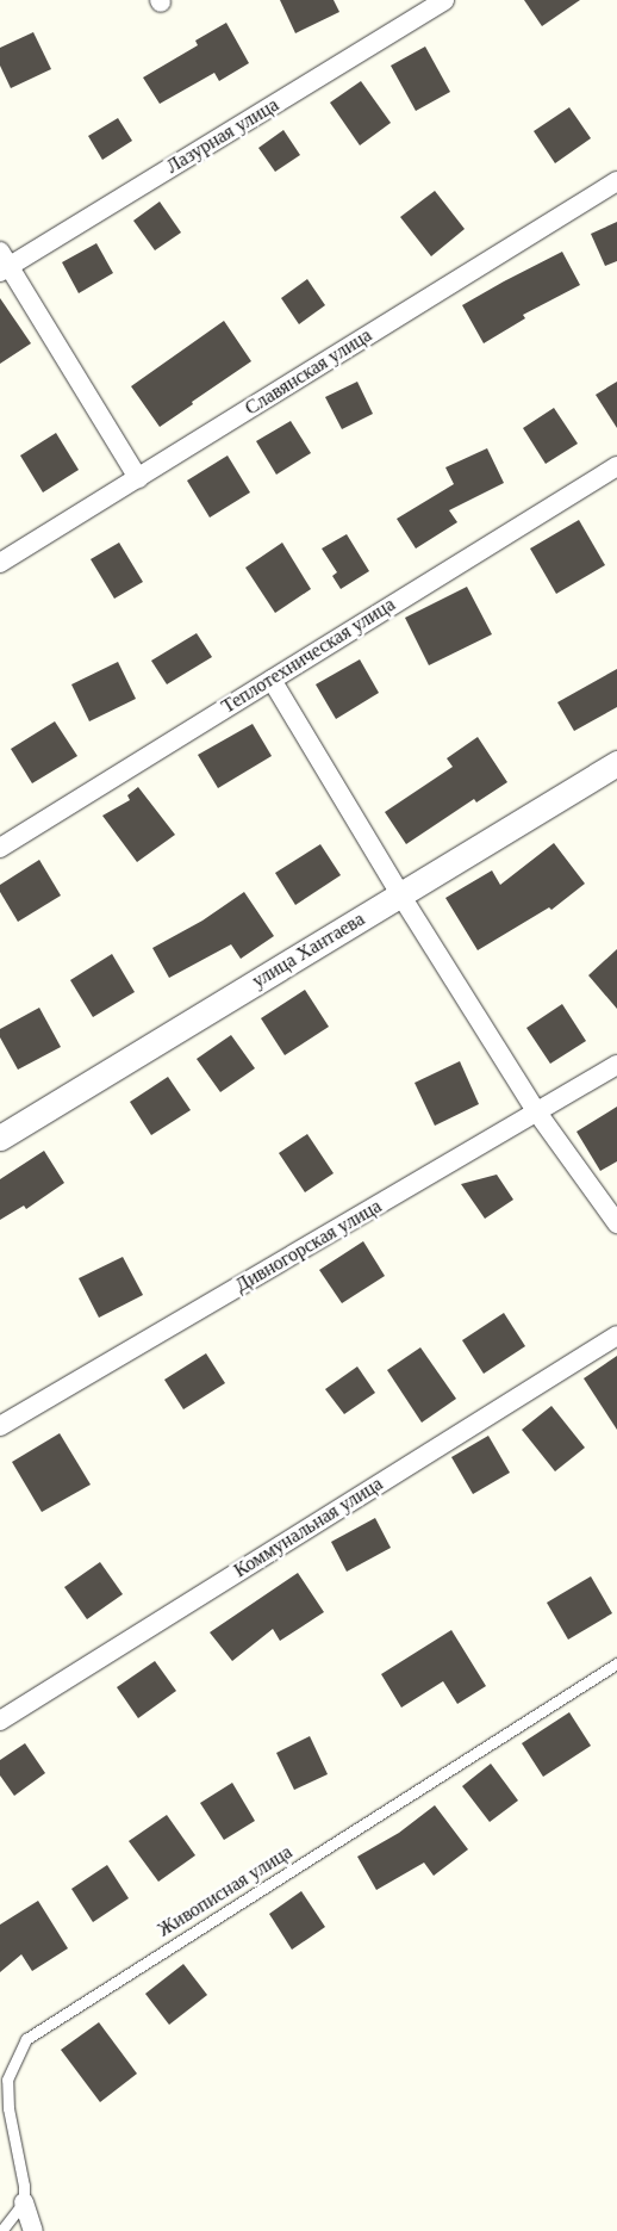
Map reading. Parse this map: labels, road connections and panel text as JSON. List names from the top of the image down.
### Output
{
  "streets": {
    "street": [
      "Лазурная улица",
      "Славянская улица",
      "Теплотехническая улица",
      "улица Хантаева",
      "Дивногорская улица",
      "Коммунальная улица"
    ],
    "lane": ["Живописная улица"]
  }
}
